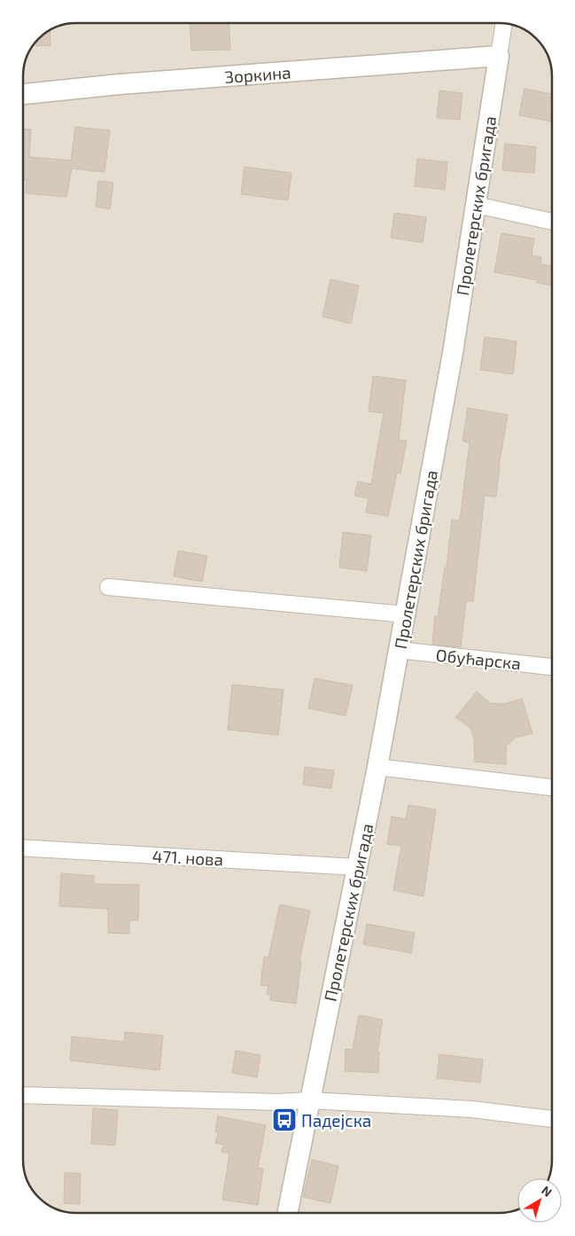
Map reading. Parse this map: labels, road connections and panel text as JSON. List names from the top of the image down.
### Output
{
  "streets": {
    "street": [
      "Зоркина",
      "Пролетерских бригада",
      "Обућарска",
      "471. нова"
    ]
  },
  "crossings": [
    ["Зоркина", "Пролетерских бригада"],
    ["Пролетерских бригада", "Обућарска"],
    ["Пролетерских бригада", "471. нова"]
  ],
  "places": {
    "bus stop": ["Падејска"]
  },
  "north": "top right"
}
